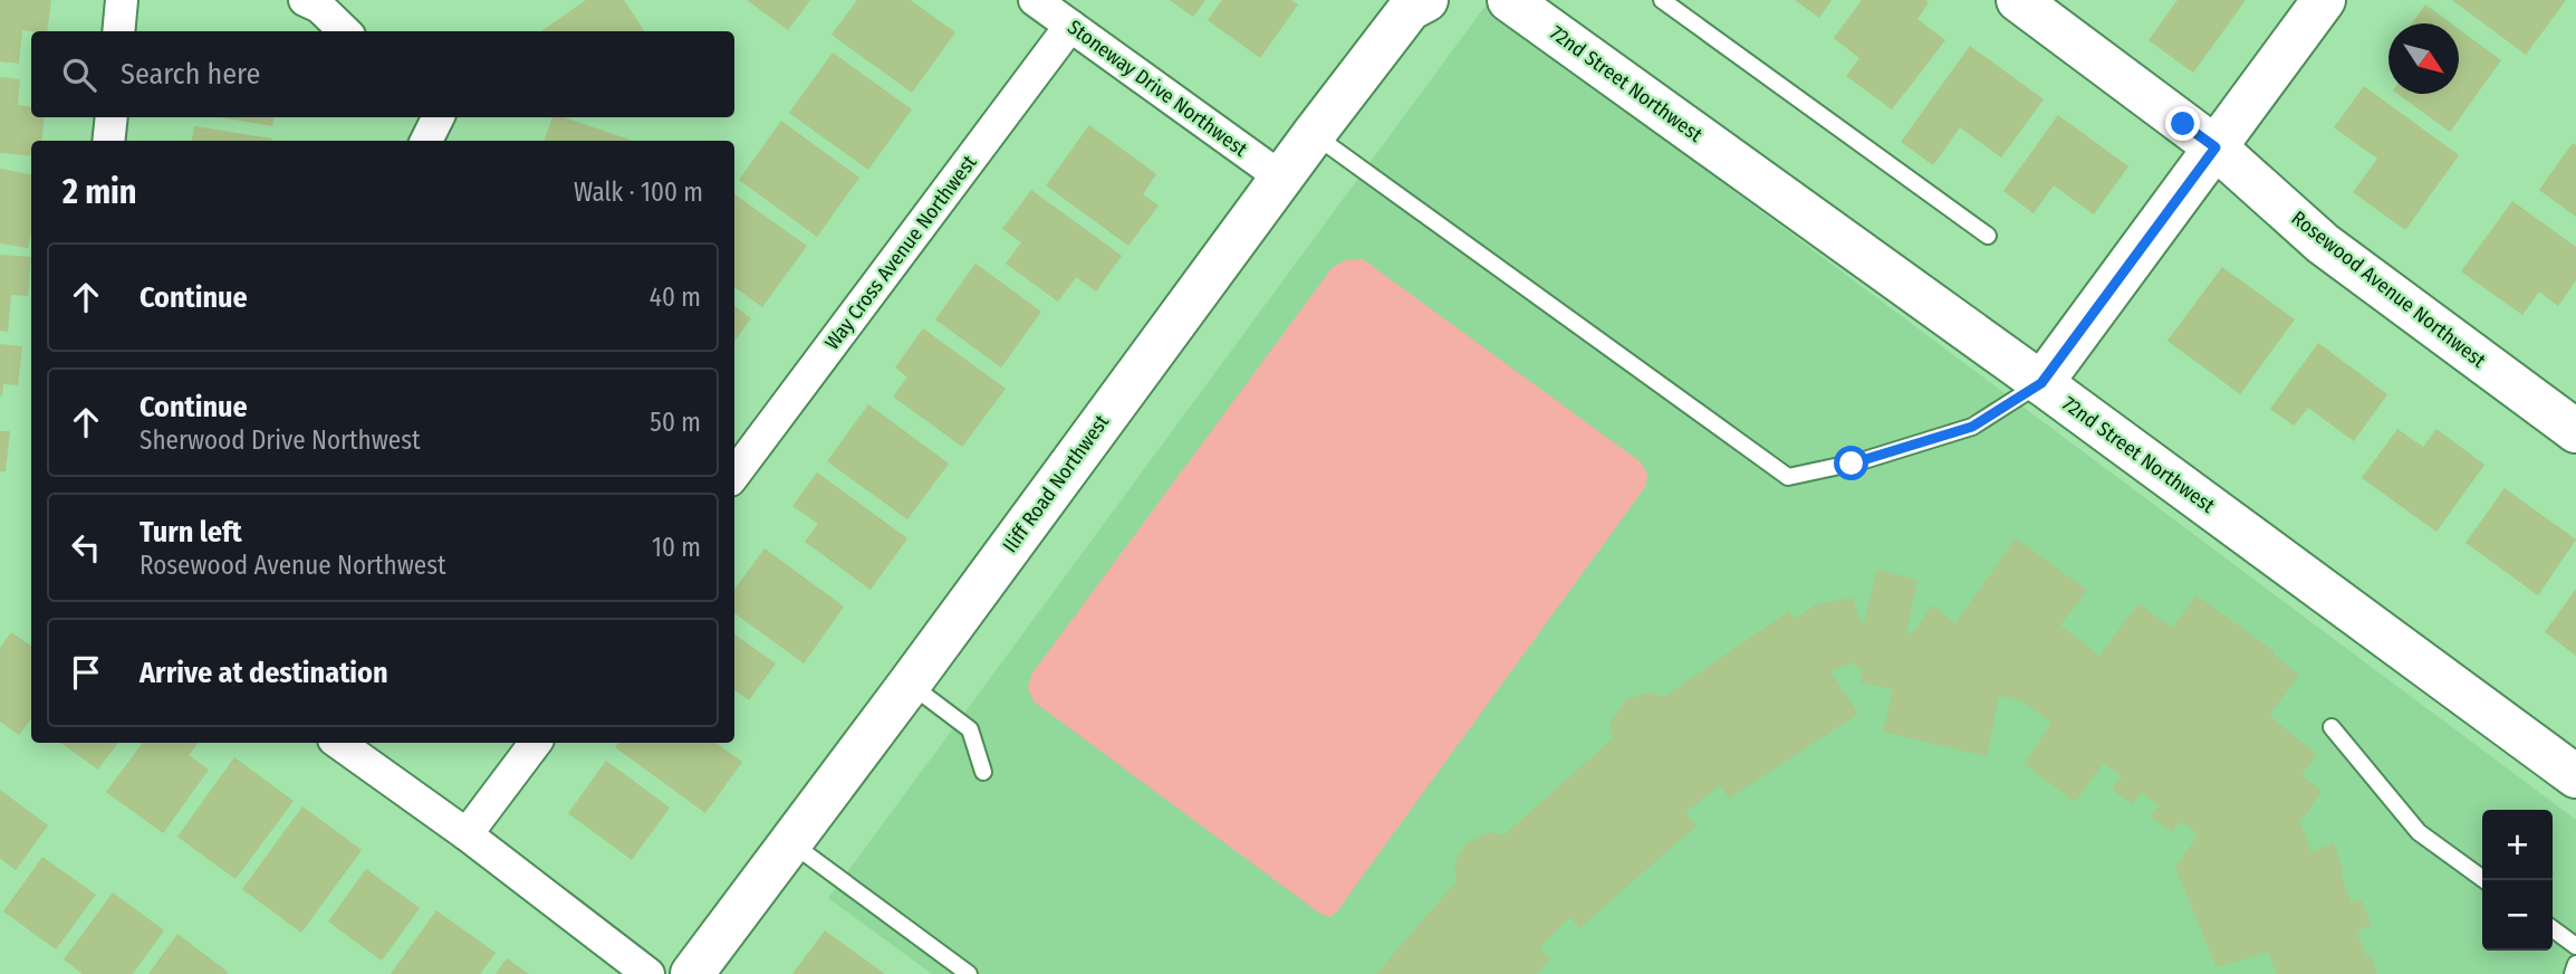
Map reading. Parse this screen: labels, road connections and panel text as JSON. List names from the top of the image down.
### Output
{
  "streets": {
    "street": [
      "72nd Street Northwest",
      "Stoneway Drive Northwest",
      "Way Cross Avenue Northwest",
      "Rosewood Avenue Northwest",
      "Iliff Road Northwest"
    ]
  },
  "crossings": [
    ["Stoneway Drive Northwest", "Way Cross Avenue Northwest"],
    ["Stoneway Drive Northwest", "Iliff Road Northwest"]
  ],
  "north": "bottom right",
  "page": {
    "search": "Search here",
    "heading": ["2 min", "Walk · 100 m"],
    "list": [
      ["Continue", "40 m"],
      ["Continue", "Sherwood Drive Northwest", "50 m"],
      ["Turn left", "Rosewood Avenue Northwest", "10 m"],
      "Arrive at destination"
    ],
    "map_buttons": ["+", "−"]
  }
}
